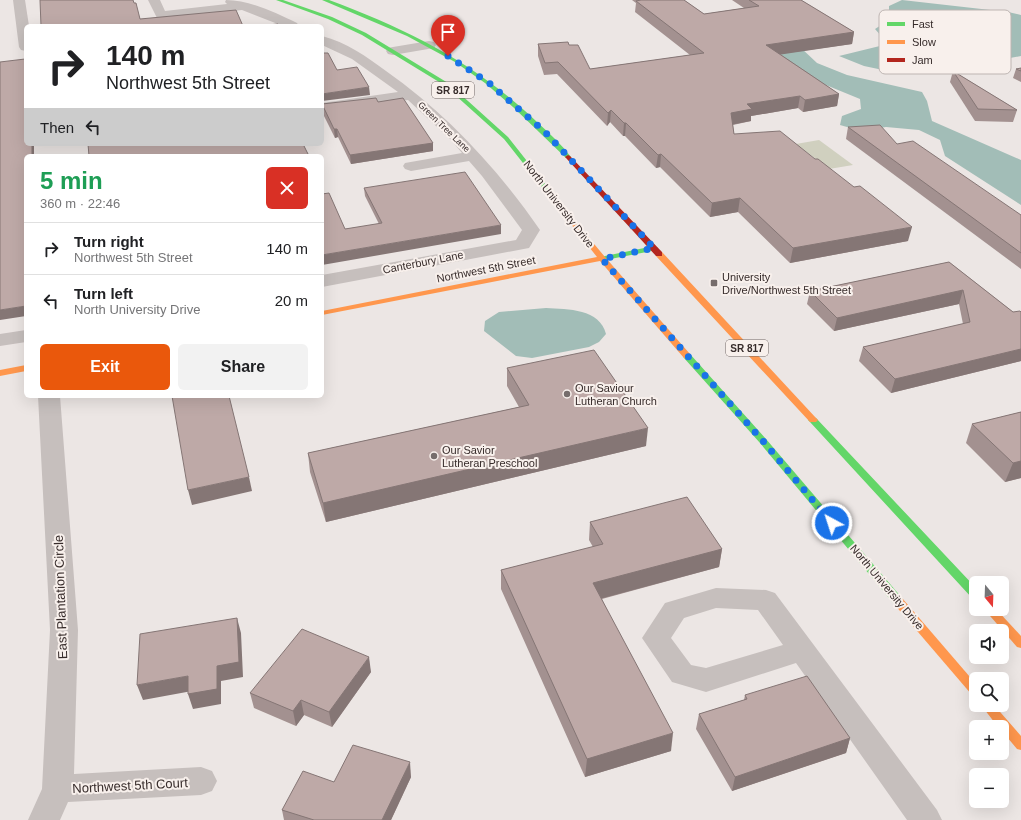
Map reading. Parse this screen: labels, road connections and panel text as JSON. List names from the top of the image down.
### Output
{
  "streets": {
    "main road": ["SR 817", "North University Drive", "Northwest 5th Street"],
    "street": [
      "Green Tree Lane",
      "Canterbury Lane",
      "East Plantation Circle",
      "Northwest 5th Court"
    ]
  },
  "crossings": [
    ["SR 817", "Northwest 5th Street"],
    ["Green Tree Lane", "Canterbury Lane"],
    ["North University Drive", "Northwest 5th Street"],
    ["East Plantation Circle", "Northwest 5th Court"]
  ],
  "places": {
    "transit": ["University Drive/Northwest 5th Street"],
    "other": ["Our Saviour Lutheran Church", "Our Savior Lutheran Preschool"]
  },
  "legend": ["Fast", "Slow", "Jam"],
  "north": "bottom",
  "page": {
    "turn": ["140 m", "Northwest 5th Street"],
    "then": "Then",
    "heading": ["5 min", "360 m · 22:46"],
    "list": [
      {
        "name": "Turn right",
        "note": "Northwest 5th Street",
        "value": "140 m"
      },
      {
        "name": "Turn left",
        "note": "North University Drive",
        "value": "20 m"
      }
    ],
    "buttons": ["Exit", "Share"],
    "map_buttons": ["+", "−"]
  }
}
